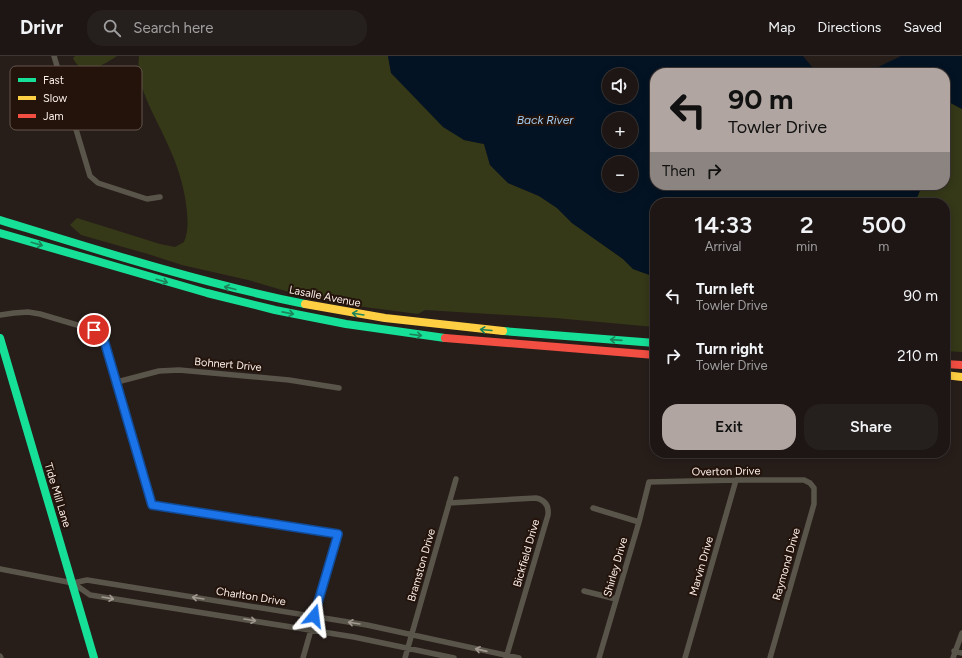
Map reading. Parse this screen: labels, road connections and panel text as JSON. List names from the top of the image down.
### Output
{
  "streets": {
    "main road": ["Lasalle Avenue", "Tide Mill Lane"],
    "street": [
      "Bohnert Drive",
      "Overton Drive",
      "Bickfield Drive",
      "Raymond Drive",
      "Bramston Drive",
      "Marvin Drive",
      "Shirley Drive",
      "Charlton Drive"
    ]
  },
  "crossings": [
    ["Overton Drive", "Raymond Drive"],
    ["Overton Drive", "Marvin Drive"],
    ["Overton Drive", "Shirley Drive"],
    ["Tide Mill Lane", "Charlton Drive"],
    ["Bickfield Drive", "Bramston Drive"],
    ["Bickfield Drive", "Charlton Drive"],
    ["Bramston Drive", "Charlton Drive"]
  ],
  "water": ["Back River"],
  "legend": ["Fast", "Slow", "Jam"],
  "page": {
    "header": "Drivr",
    "search": "Search here",
    "nav": ["Map", "Directions", "Saved"],
    "map_buttons": ["+", "−"],
    "turn": ["90 m", "Towler Drive"],
    "then": "Then",
    "eta": [
      "14:33",
      "Arrival",
      "2",
      "min",
      "500",
      "m"
    ],
    "list": [
      {
        "name": "Turn left",
        "note": "Towler Drive",
        "value": "90 m"
      },
      {
        "name": "Turn right",
        "note": "Towler Drive",
        "value": "210 m"
      }
    ],
    "buttons": ["Exit", "Share"]
  }
}
